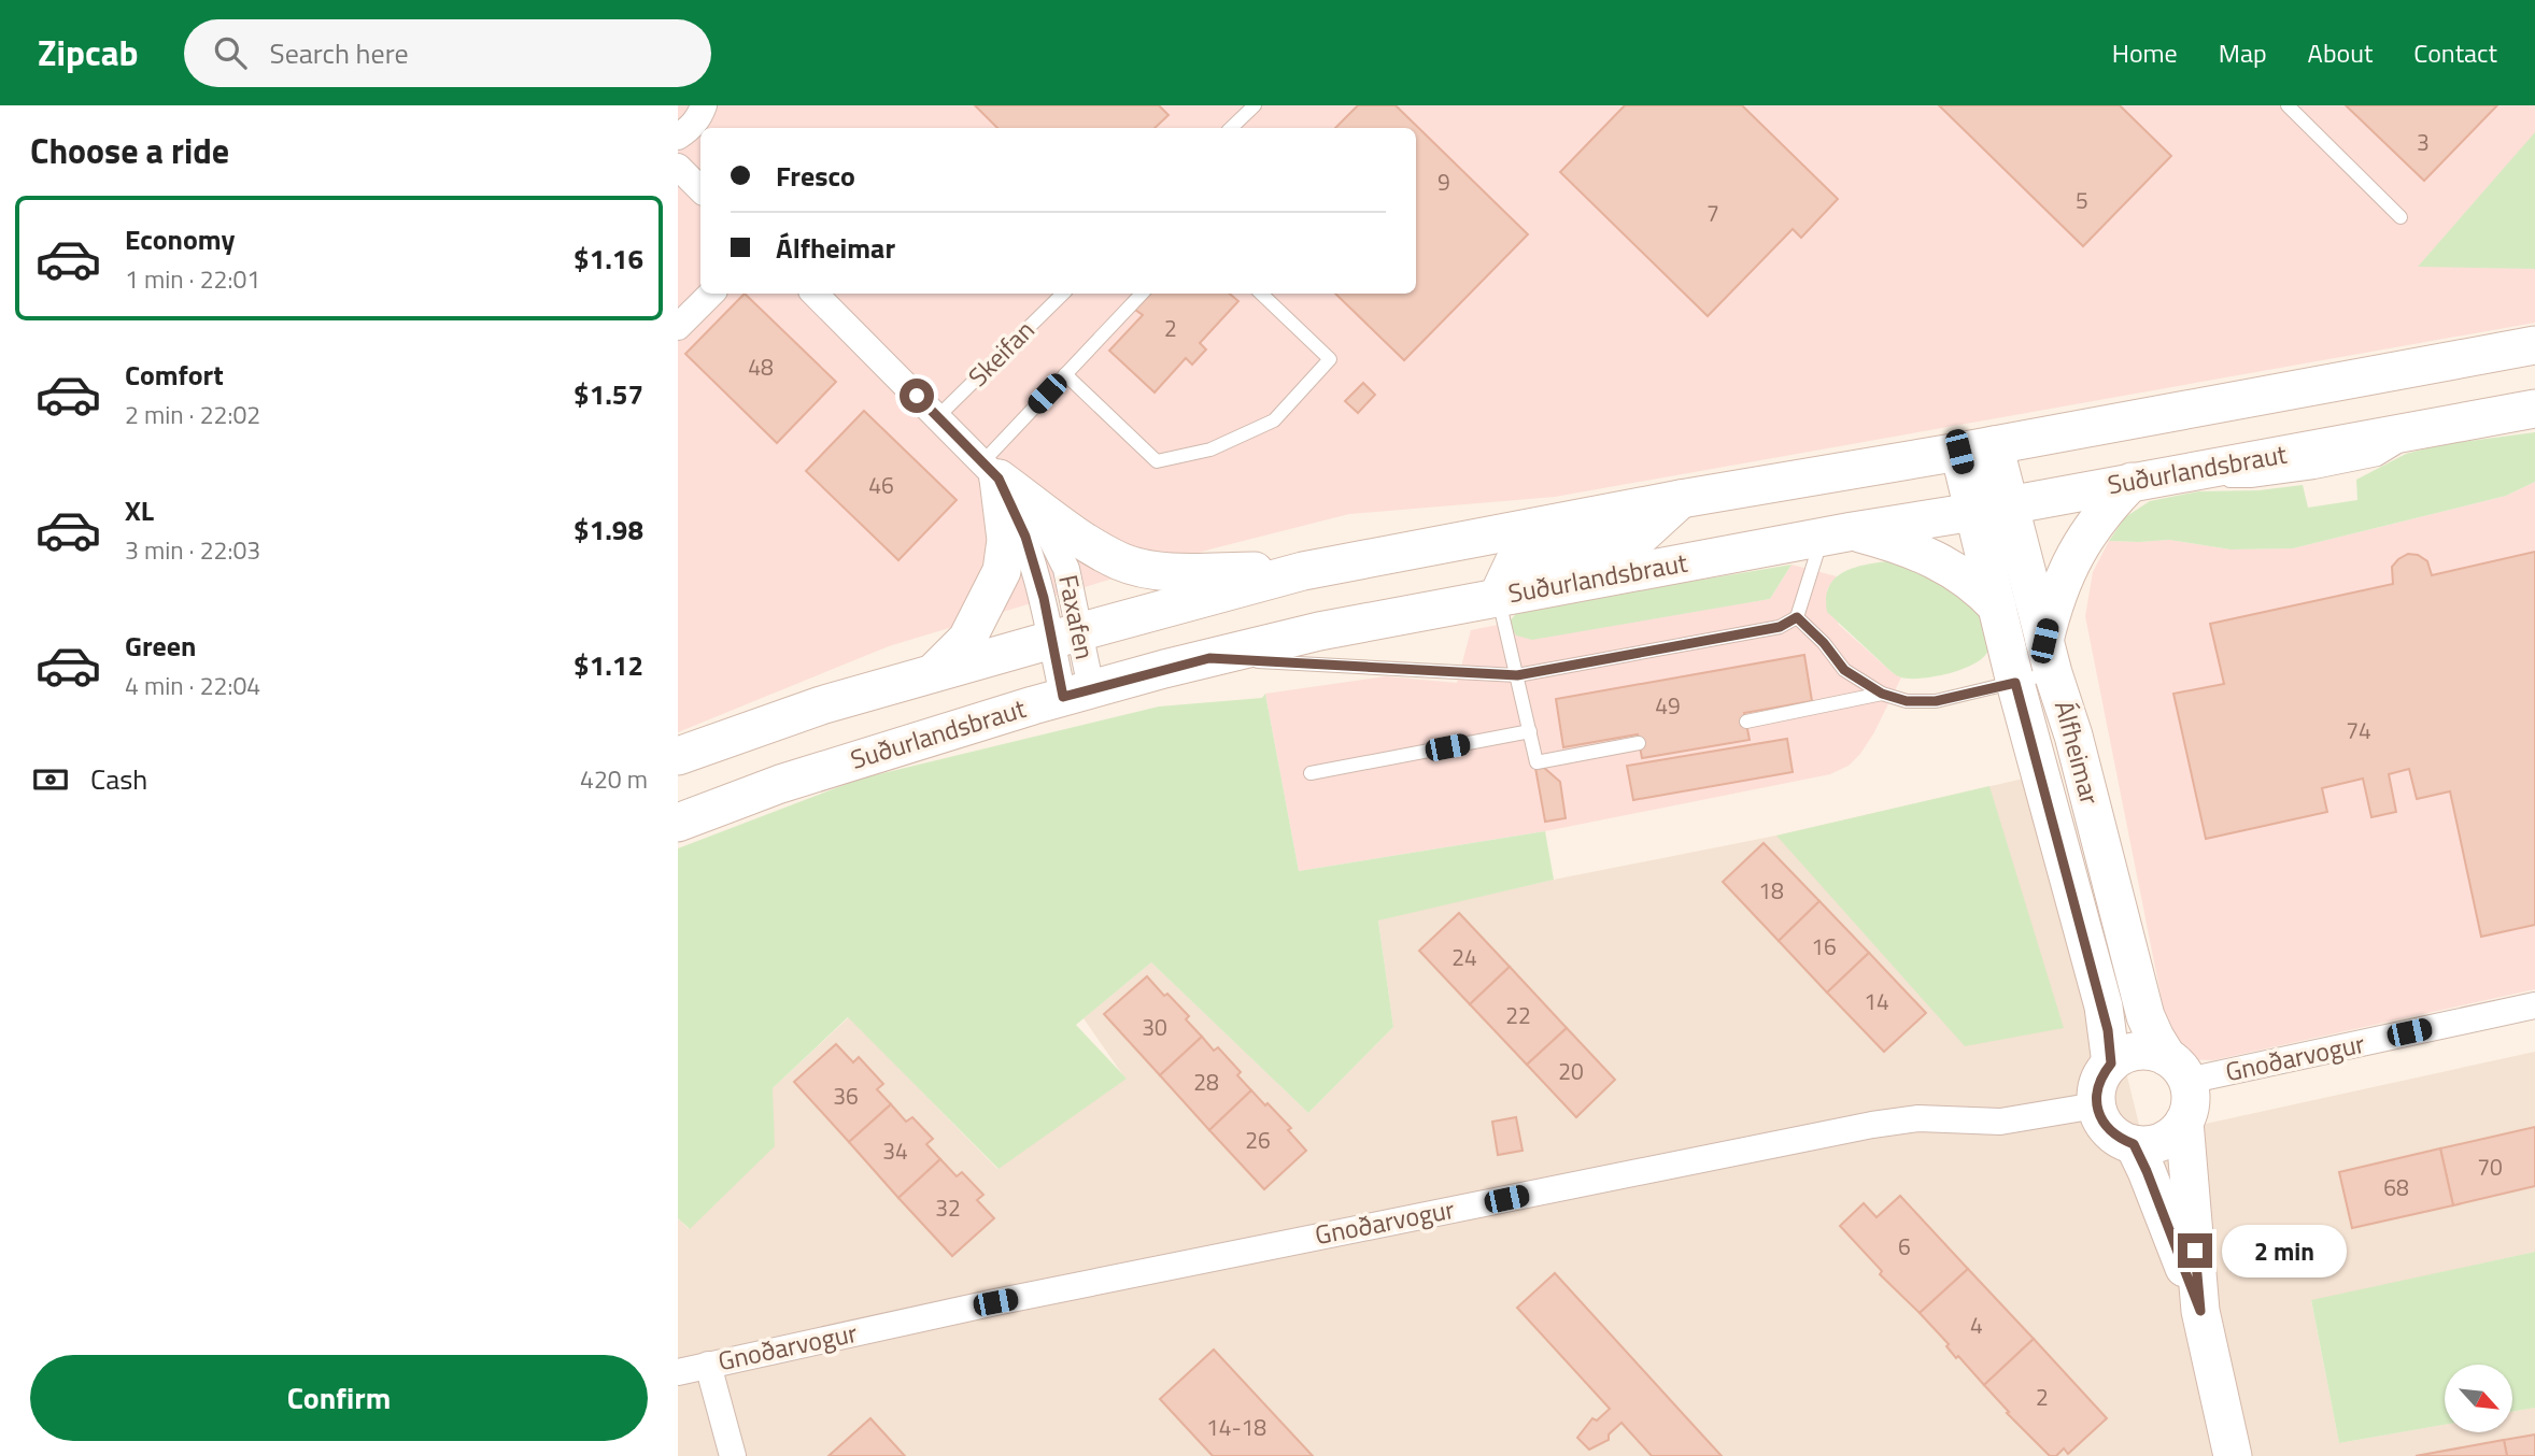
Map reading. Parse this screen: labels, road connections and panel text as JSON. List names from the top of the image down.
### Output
{
  "streets": {
    "main road": ["Suðurlandsbraut", "Álfheimar"],
    "street": ["Faxafen", "Gnoðarvogur"],
    "lane": ["Skeifan"]
  },
  "crossings": [
    ["Skeifan", "Faxafen"],
    ["Suðurlandsbraut", "Faxafen"],
    ["Suðurlandsbraut", "Álfheimar"],
    ["Álfheimar", "Gnoðarvogur"]
  ],
  "house_numbers": [
    "3",
    "9",
    "5",
    "7",
    "2",
    "48",
    "46",
    "49",
    "74",
    "18",
    "16",
    "24",
    "14",
    "22",
    "30",
    "20",
    "28",
    "36",
    "26",
    "34",
    "70",
    "68",
    "32",
    "6",
    "4",
    "2",
    "14-18"
  ],
  "north": "bottom right",
  "page": {
    "header": "Zipcab",
    "search": "Search here",
    "nav": [
      "Home",
      "Map",
      "About",
      "Contact"
    ],
    "heading": "Choose a ride",
    "banner": ["Fresco", "Álfheimar"],
    "list": [
      {
        "name": "Economy",
        "note": "1 min · 22:01",
        "value": "$1.16"
      },
      {
        "name": "Comfort",
        "note": "2 min · 22:02",
        "value": "$1.57"
      },
      {
        "name": "XL",
        "note": "3 min · 22:03",
        "value": "$1.98"
      },
      {
        "name": "Green",
        "note": "4 min · 22:04",
        "value": "$1.12"
      }
    ],
    "pay": ["Cash", "420 m"],
    "bubble": "2 min",
    "buttons": "Confirm"
  }
}
